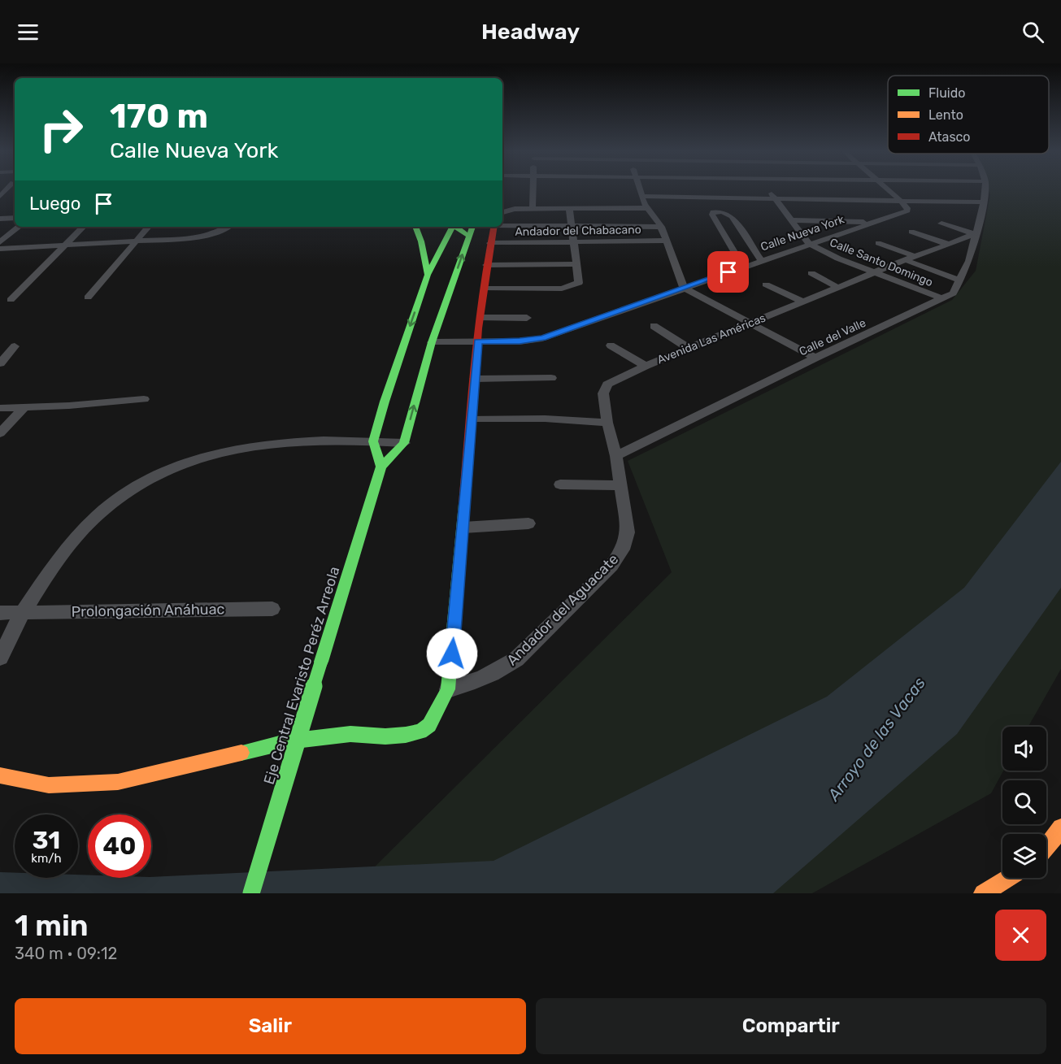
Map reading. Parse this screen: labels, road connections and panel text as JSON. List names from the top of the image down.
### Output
{
  "streets": {
    "main road": ["Eje Central Evaristo Peréz Arreola"],
    "street": [
      "Andador del Chabacano",
      "Calle Nueva York",
      "Calle Santo Domingo",
      "Calle del Valle",
      "Avenida Las Américas",
      "Andador del Aguacate",
      "Prolongación Anáhuac"
    ]
  },
  "crossings": [
    ["Calle Nueva York", "Calle Santo Domingo"],
    ["Calle Nueva York", "Eje Central Evaristo Peréz Arreola"],
    ["Calle Santo Domingo", "Calle del Valle"],
    ["Calle Santo Domingo", "Avenida Las Américas"],
    ["Calle del Valle", "Avenida Las Américas"],
    ["Avenida Las Américas", "Andador del Aguacate"]
  ],
  "water": ["Arroyo de las Vacas"],
  "legend": ["Fluido", "Lento", "Atasco"],
  "page": {
    "header": "Headway",
    "turn": ["170 m", "Calle Nueva York"],
    "then": "Luego",
    "speed": "31 km/h",
    "limit": "40",
    "heading": ["1 min", "340 m · 09:12"],
    "buttons": ["Salir", "Compartir"]
  }
}
